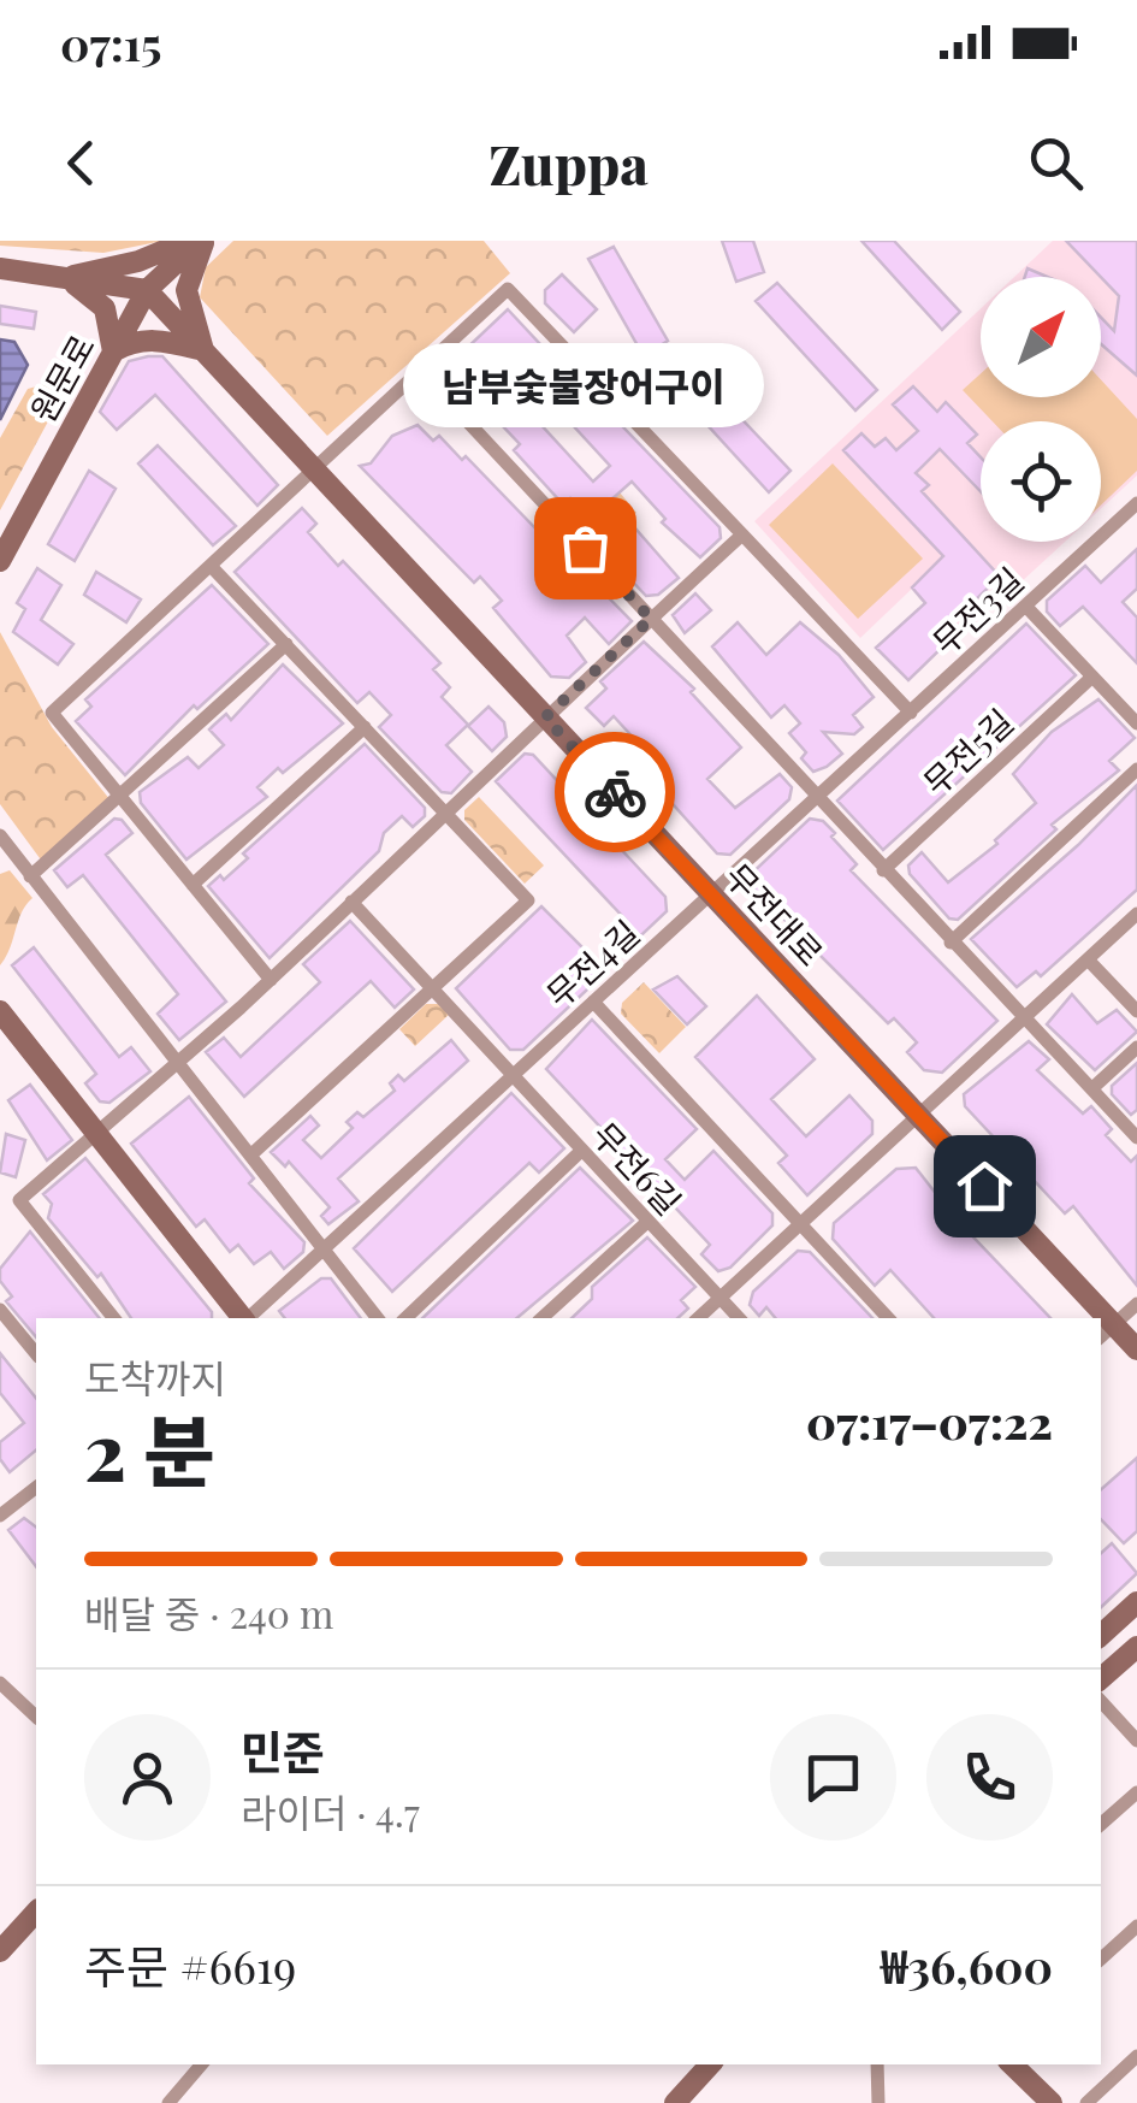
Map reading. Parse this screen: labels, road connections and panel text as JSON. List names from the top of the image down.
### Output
{
  "streets": {
    "street": [
      "원문로",
      "무전3길",
      "무전5길",
      "무전대로",
      "무전4길",
      "무전6길"
    ]
  },
  "crossings": [
    ["원문로", "무전대로"],
    ["무전3길", "무전대로"],
    ["무전3길", "무전4길"],
    ["무전대로", "무전4길"],
    ["무전4길", "무전6길"]
  ],
  "places": ["남부숯불장어구이"],
  "north": "top right",
  "page": {
    "status": "07:15",
    "header": "Zuppa",
    "bubble": "남부숯불장어구이",
    "heading": ["2 분", "도착까지", "07:17–07:22"],
    "panel": [
      "민준",
      "라이더 · 4.7",
      "주문 #6619",
      "₩36,600"
    ],
    "bar": "배달 중 · 240 m"
  }
}
